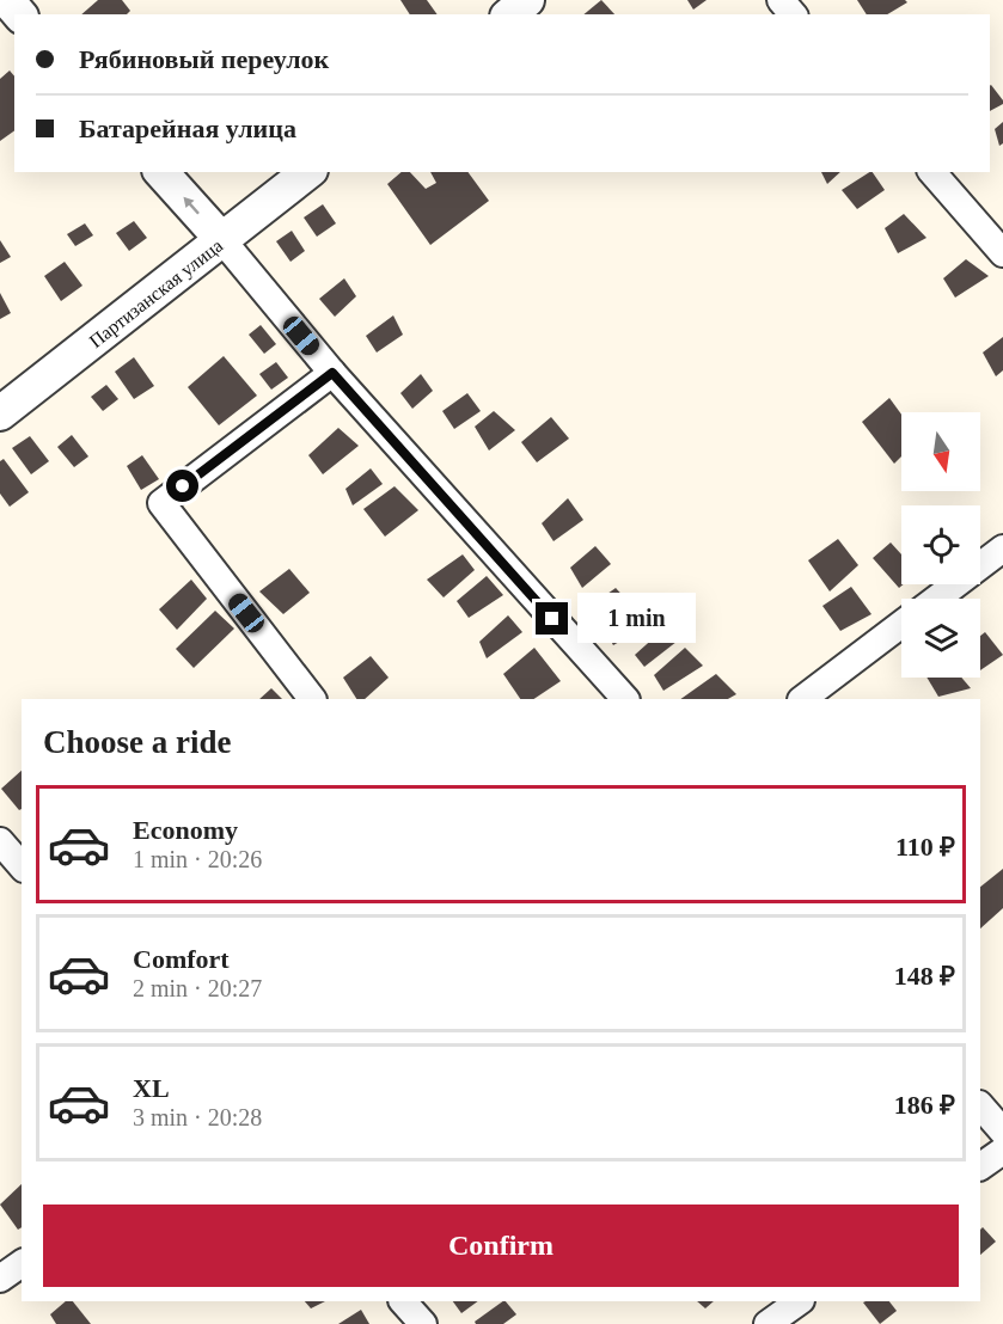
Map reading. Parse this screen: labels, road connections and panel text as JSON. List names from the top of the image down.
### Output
{
  "streets": {
    "street": ["Партизанская улица"]
  },
  "north": "bottom",
  "page": {
    "banner": ["Рябиновый переулок", "Батарейная улица"],
    "bubble": "1 min",
    "heading": "Choose a ride",
    "list": [
      {
        "name": "Economy",
        "note": "1 min · 20:26",
        "value": "110 ₽"
      },
      {
        "name": "Comfort",
        "note": "2 min · 20:27",
        "value": "148 ₽"
      },
      {
        "name": "XL",
        "note": "3 min · 20:28",
        "value": "186 ₽"
      }
    ],
    "buttons": "Confirm"
  }
}
